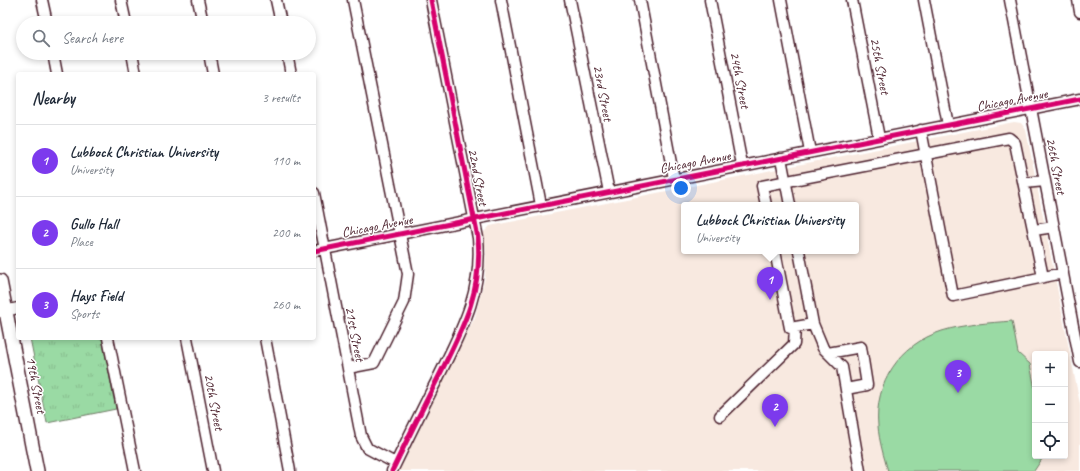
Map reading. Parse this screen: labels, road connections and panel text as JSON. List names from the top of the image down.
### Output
{
  "streets": {
    "main road": ["19th Street"],
    "street": [
      "25th Street",
      "24th Street",
      "23rd Street",
      "Chicago Avenue",
      "26th Street",
      "22nd Street",
      "21st Street",
      "20th Street"
    ]
  },
  "crossings": [
    ["25th Street", "Chicago Avenue"],
    ["24th Street", "Chicago Avenue"],
    ["23rd Street", "Chicago Avenue"],
    ["Chicago Avenue", "26th Street"],
    ["Chicago Avenue", "22nd Street"],
    ["Chicago Avenue", "21st Street"],
    ["22nd Street", "21st Street"]
  ],
  "page": {
    "search": "Search here",
    "heading": ["Nearby", "3 results"],
    "list": [
      {
        "mark": "1",
        "name": "Lubbock Christian University",
        "note": "University",
        "value": "110 m"
      },
      {
        "mark": "2",
        "name": "Gullo Hall",
        "note": "Place",
        "value": "200 m"
      },
      {
        "mark": "3",
        "name": "Hays Field",
        "note": "Sports",
        "value": "260 m"
      }
    ],
    "popup": ["Lubbock Christian University", "University"],
    "pins": ["1", "3", "2"],
    "map_buttons": ["+", "−"]
  }
}
